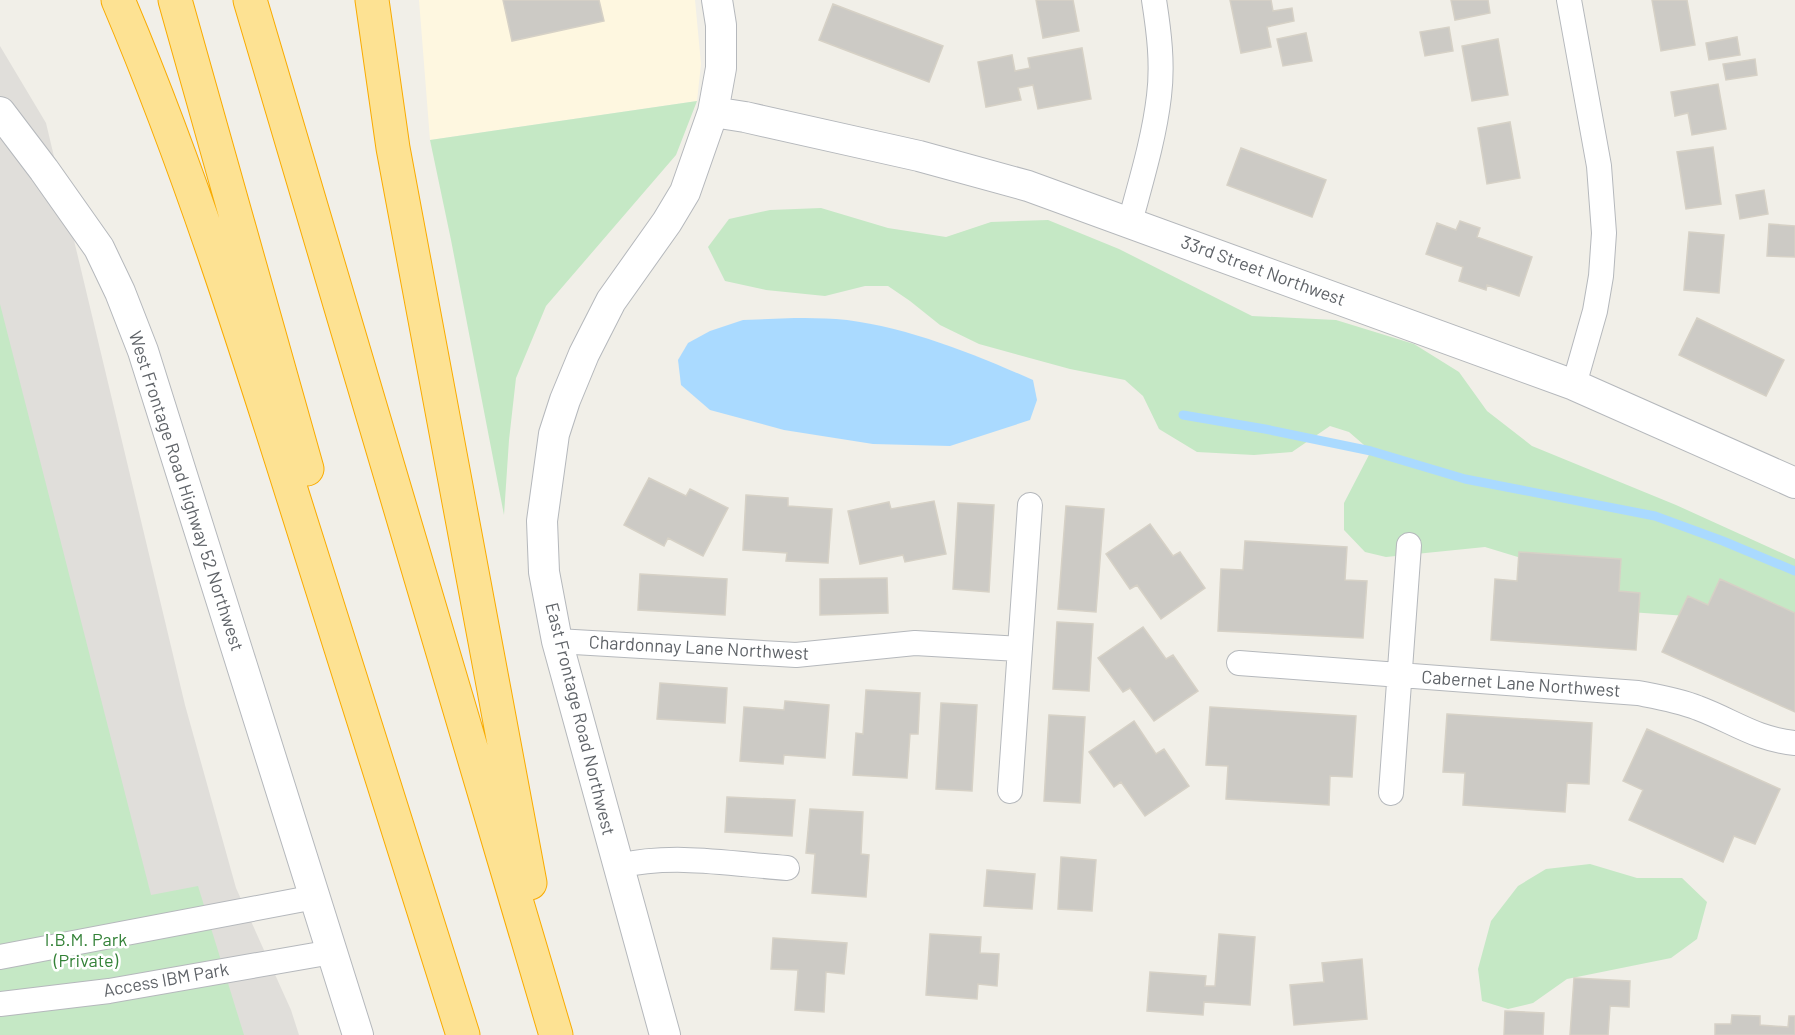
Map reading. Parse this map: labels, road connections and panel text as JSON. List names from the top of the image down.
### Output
{
  "streets": {
    "street": [
      "33rd Street Northwest",
      "West Frontage Road Highway 52 Northwest",
      "Chardonnay Lane Northwest",
      "Cabernet Lane Northwest",
      "East Frontage Road Northwest",
      "Access IBM Park"
    ]
  },
  "crossings": [
    ["33rd Street Northwest", "East Frontage Road Northwest"],
    ["West Frontage Road Highway 52 Northwest", "Access IBM Park"],
    ["Chardonnay Lane Northwest", "East Frontage Road Northwest"]
  ],
  "parks": ["I.B.M. Park (Private)"]
}
